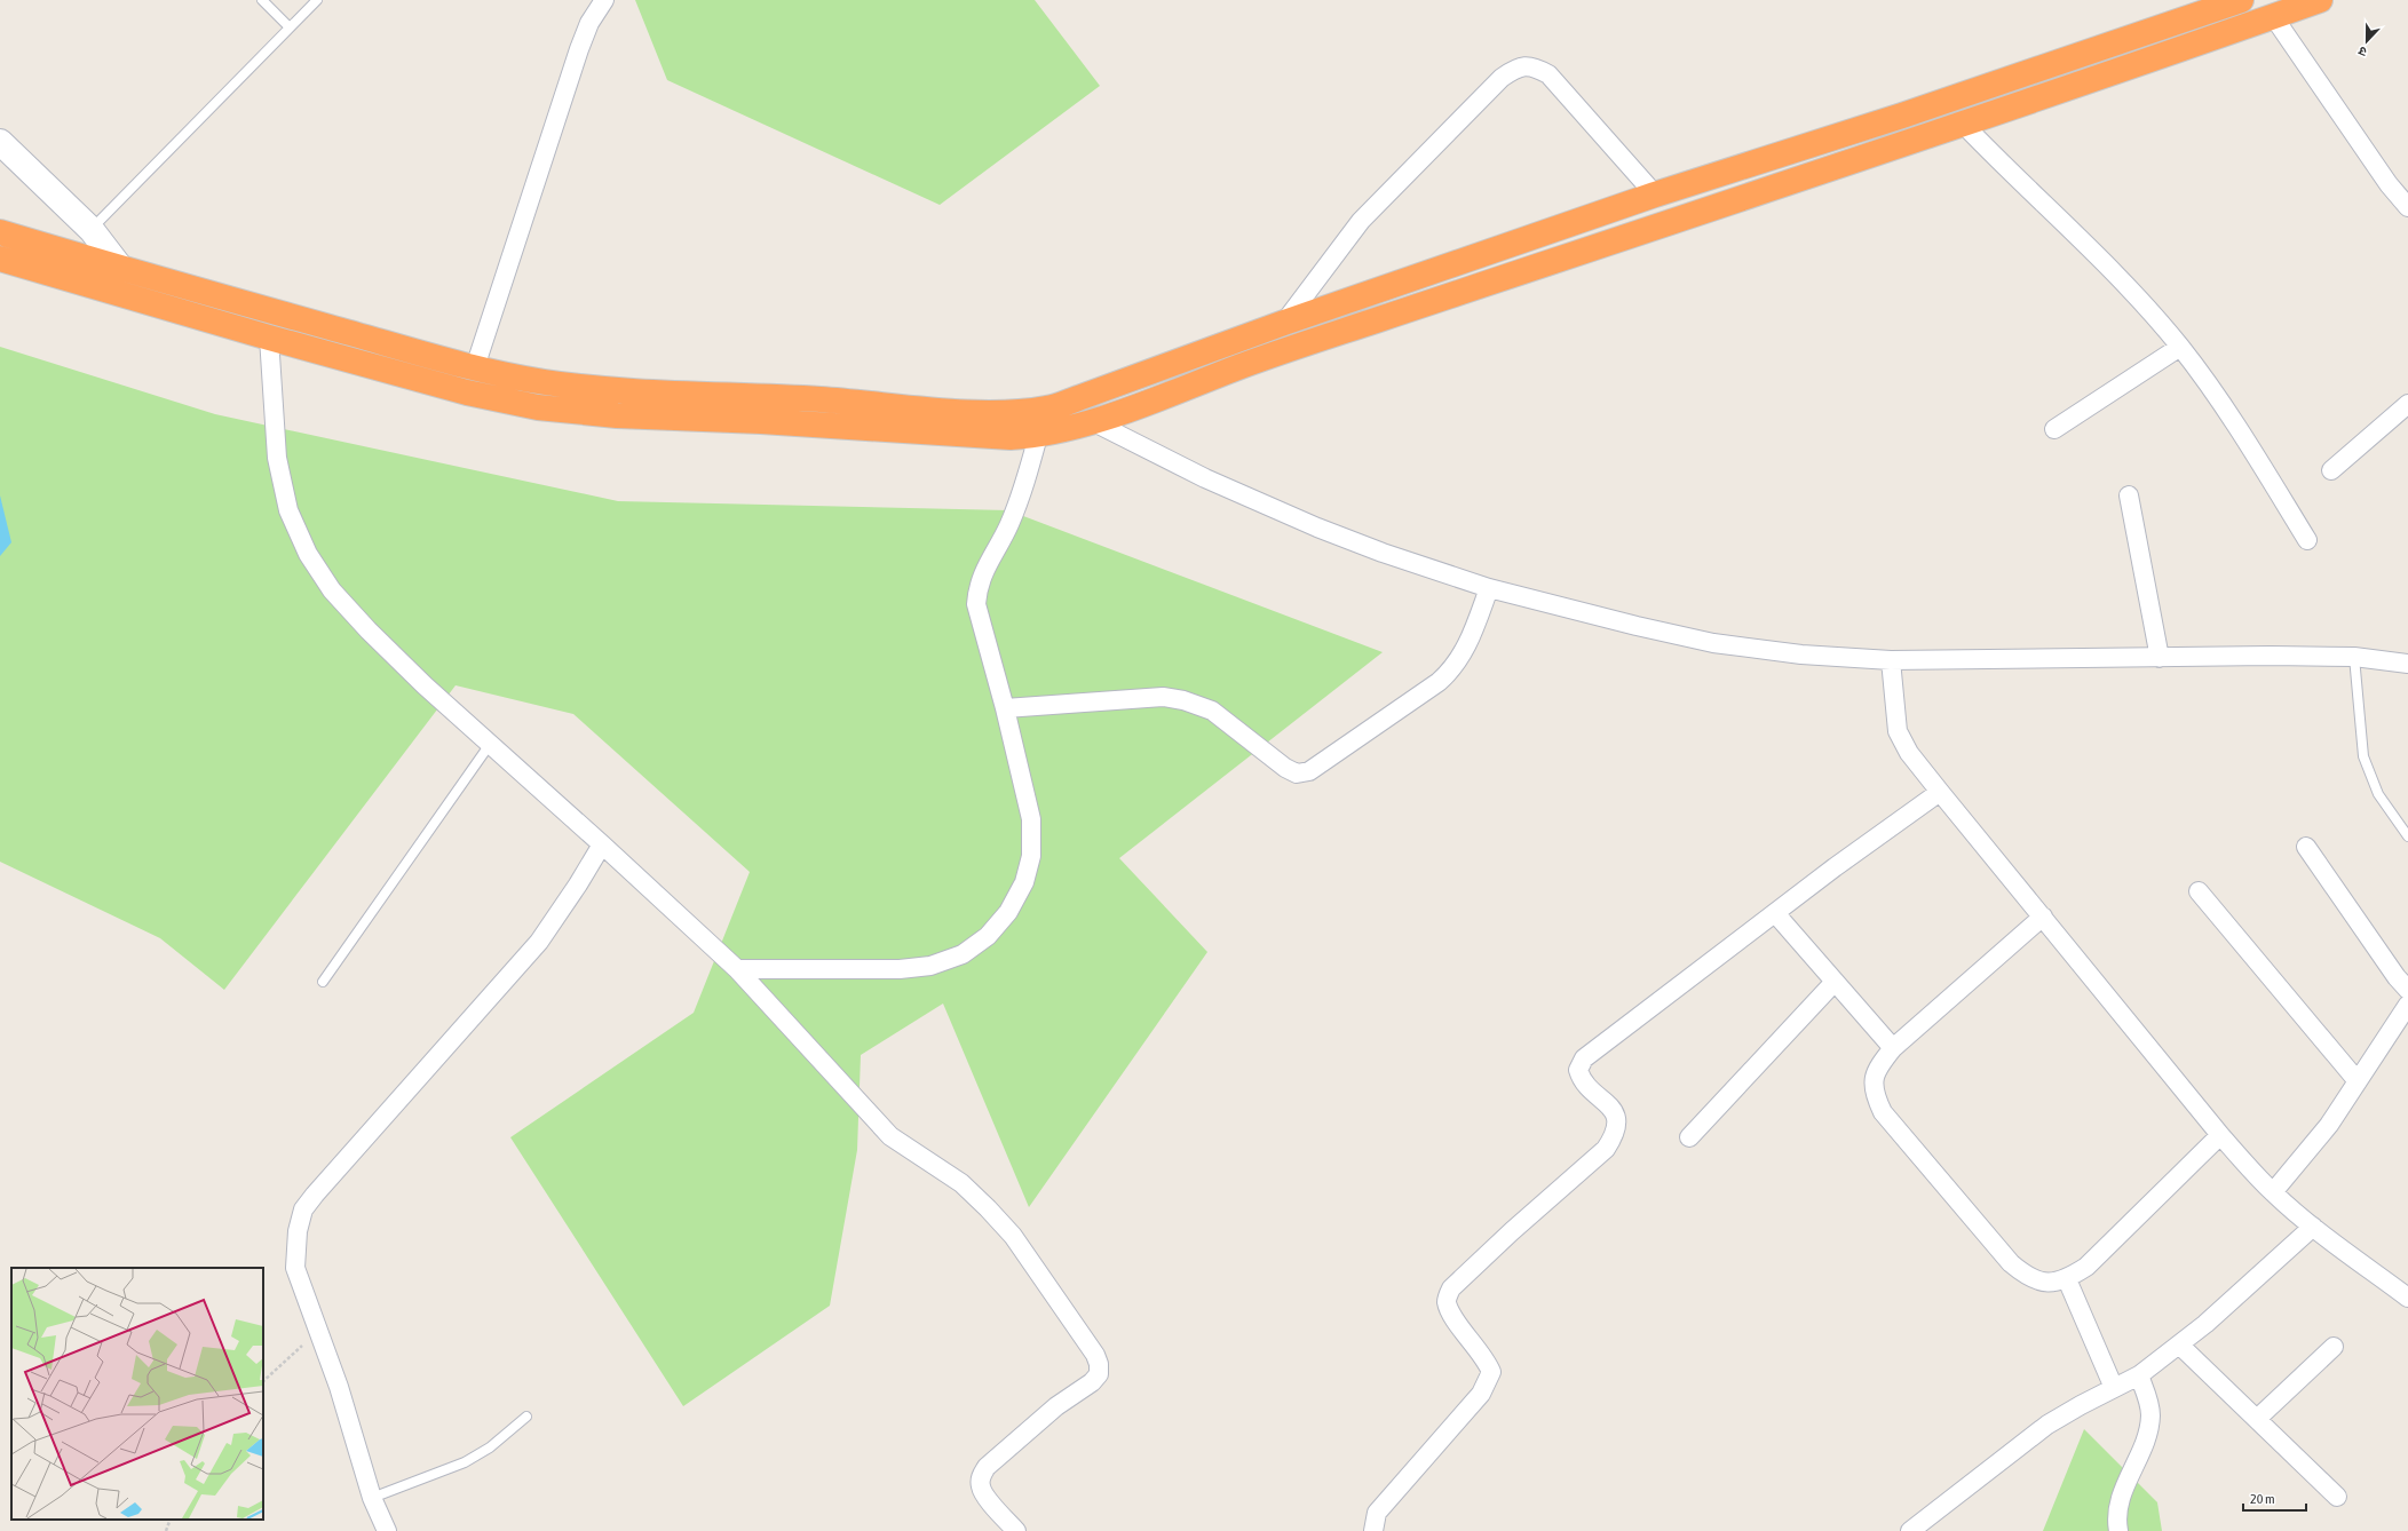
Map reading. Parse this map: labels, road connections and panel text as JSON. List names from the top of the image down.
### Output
{
  "scale_bar": "20 m",
  "north": "bottom"
}
